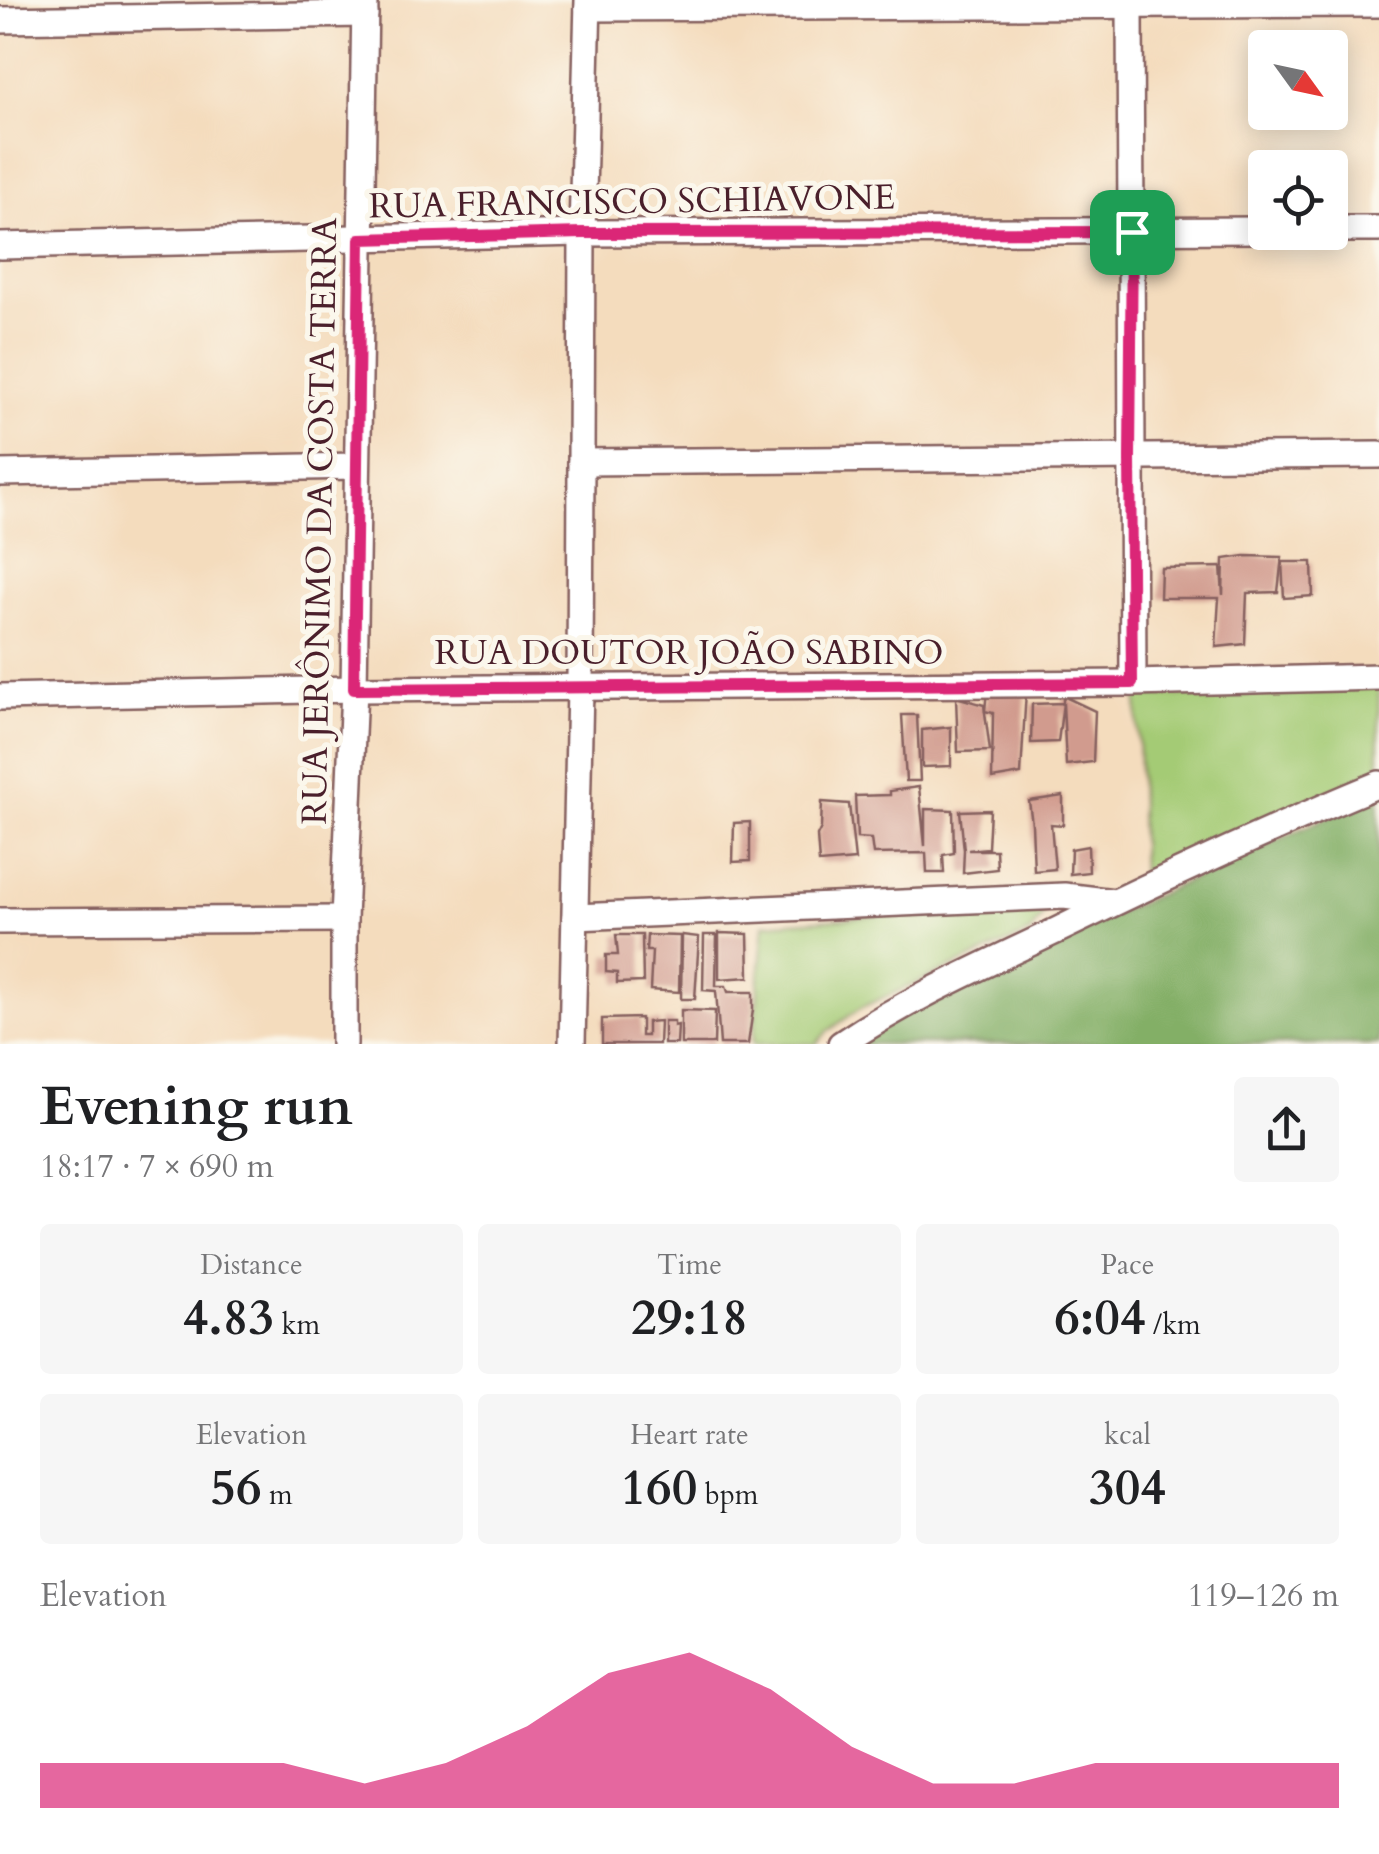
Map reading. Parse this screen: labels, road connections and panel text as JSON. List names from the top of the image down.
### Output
{
  "streets": {
    "street": ["RUA FRANCISCO SCHIAVONE", "RUA JERÔNIMO DA COSTA TERRA", "RUA DOUTOR JOÃO SABINO"]
  },
  "crossings": [
    ["RUA FRANCISCO SCHIAVONE", "RUA JERÔNIMO DA COSTA TERRA"],
    ["RUA JERÔNIMO DA COSTA TERRA", "RUA DOUTOR JOÃO SABINO"]
  ],
  "north": "bottom right",
  "page": {
    "heading": ["Evening run", "18:17 · 7 × 690 m"],
    "stats": [
      ["Distance", "4.83 km"],
      ["Time", "29:18"],
      ["Pace", "6:04 /km"],
      ["Elevation", "56 m"],
      ["Heart rate", "160 bpm"],
      ["kcal", "304"]
    ],
    "chart": ["Elevation", "119–126 m"]
  }
}
